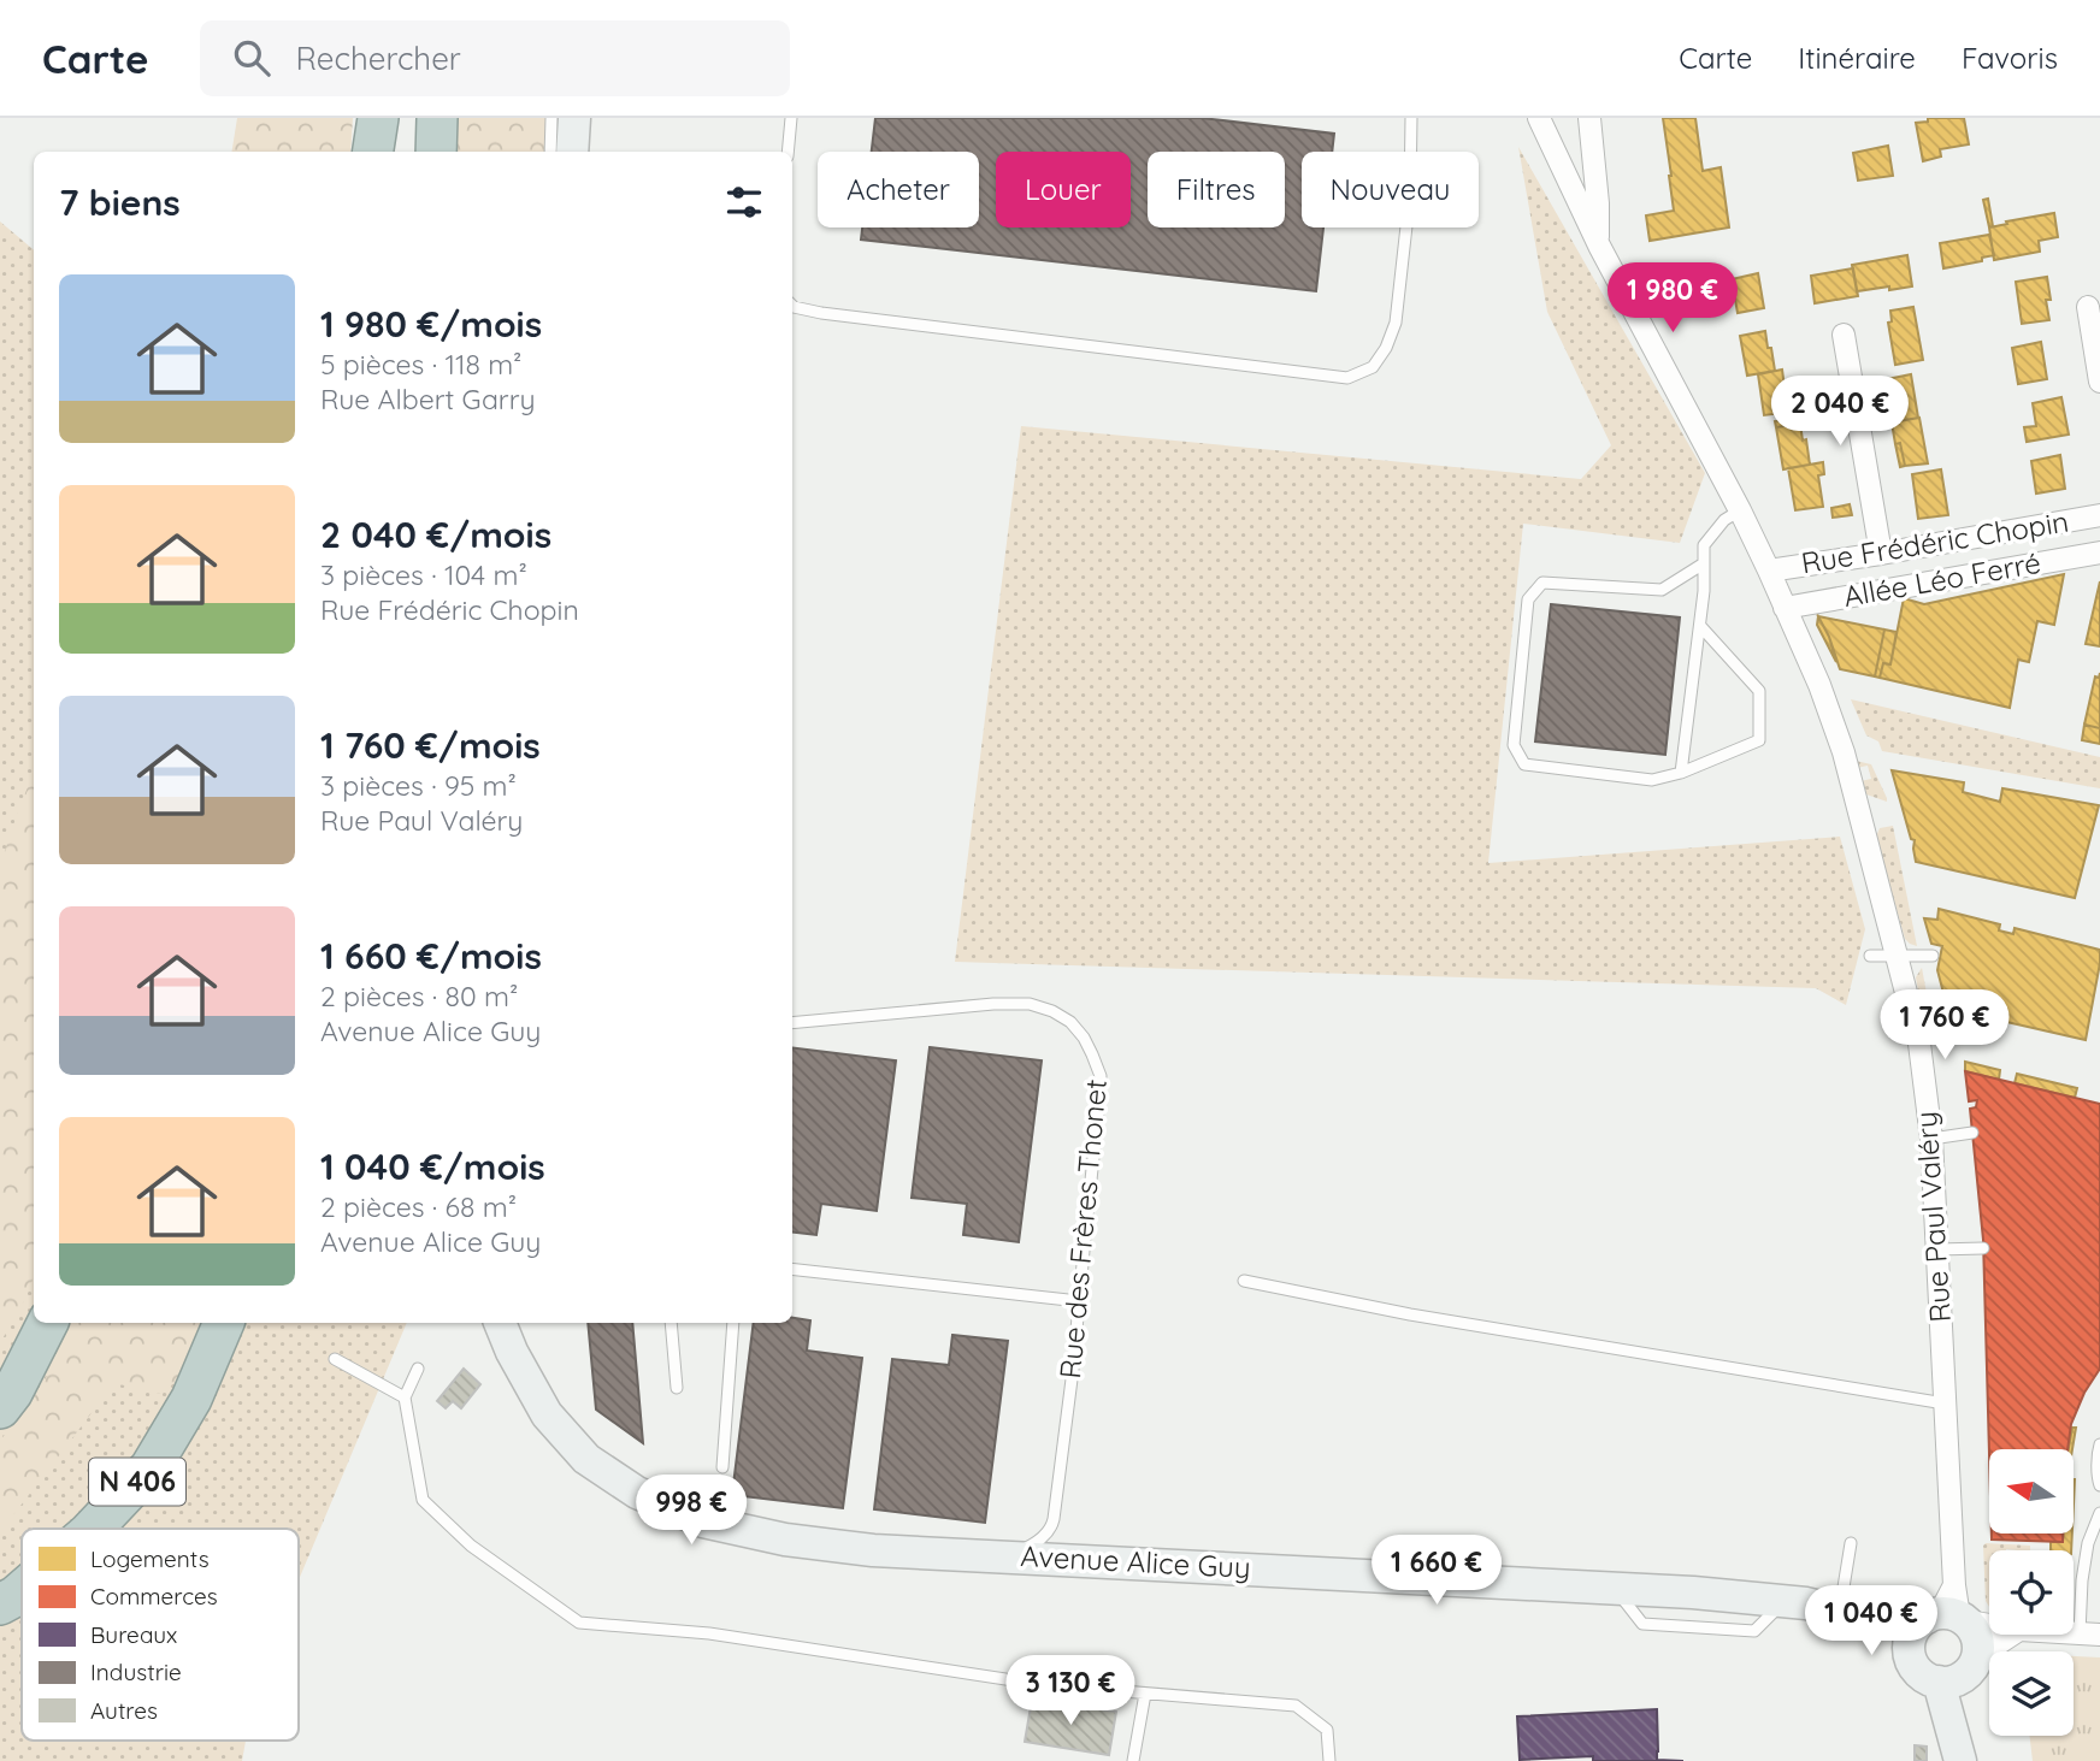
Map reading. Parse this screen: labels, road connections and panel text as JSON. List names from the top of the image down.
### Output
{
  "streets": {
    "highway": ["N 406"],
    "main road": ["Avenue Alice Guy"],
    "street": ["Rue Frédéric Chopin", "Allée Léo Ferré", "Rue Paul Valéry"],
    "lane": ["Rue des Frères Thonet"]
  },
  "crossings": [
    ["Rue Frédéric Chopin", "Rue Paul Valéry"],
    ["Allée Léo Ferré", "Rue Paul Valéry"],
    ["Rue Paul Valéry", "Avenue Alice Guy"],
    ["Rue des Frères Thonet", "Avenue Alice Guy"]
  ],
  "legend": [
    "Logements",
    "Commerces",
    "Bureaux",
    "Industrie",
    "Autres"
  ],
  "north": "left",
  "page": {
    "header": "Carte",
    "search": "Rechercher",
    "nav": ["Carte", "Itinéraire", "Favoris"],
    "chip": [
      "Acheter",
      "Louer",
      "Filtres",
      "Nouveau"
    ],
    "heading": "7 biens",
    "list": [
      {
        "name": "1 980 €/mois",
        "note": "5 pièces · 118 m² · Rue Albert Garry"
      },
      {
        "name": "2 040 €/mois",
        "note": "3 pièces · 104 m² · Rue Frédéric Chopin"
      },
      {
        "name": "1 760 €/mois",
        "note": "3 pièces · 95 m² · Rue Paul Valéry"
      },
      {
        "name": "1 660 €/mois",
        "note": "2 pièces · 80 m² · Avenue Alice Guy"
      },
      {
        "name": "1 040 €/mois",
        "note": "2 pièces · 68 m² · Avenue Alice Guy"
      }
    ],
    "price": [
      "1 980 €",
      "2 040 €",
      "1 760 €",
      "998 €",
      "1 660 €",
      "1 040 €",
      "3 130 €"
    ]
  }
}
